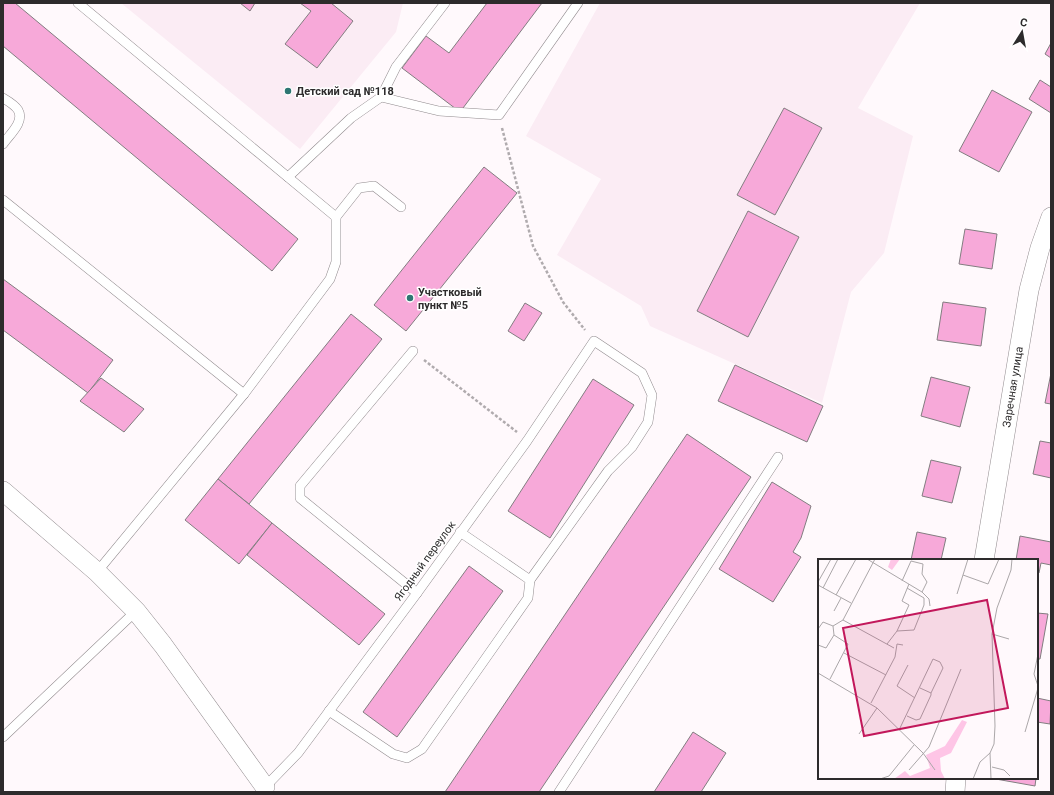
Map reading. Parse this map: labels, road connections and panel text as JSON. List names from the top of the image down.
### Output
{
  "streets": {
    "street": ["Заречная улица"],
    "lane": ["Ягодный переулок"]
  },
  "places": ["Детский сад №118", "Участковый пункт №5"],
  "north": "top"
}
